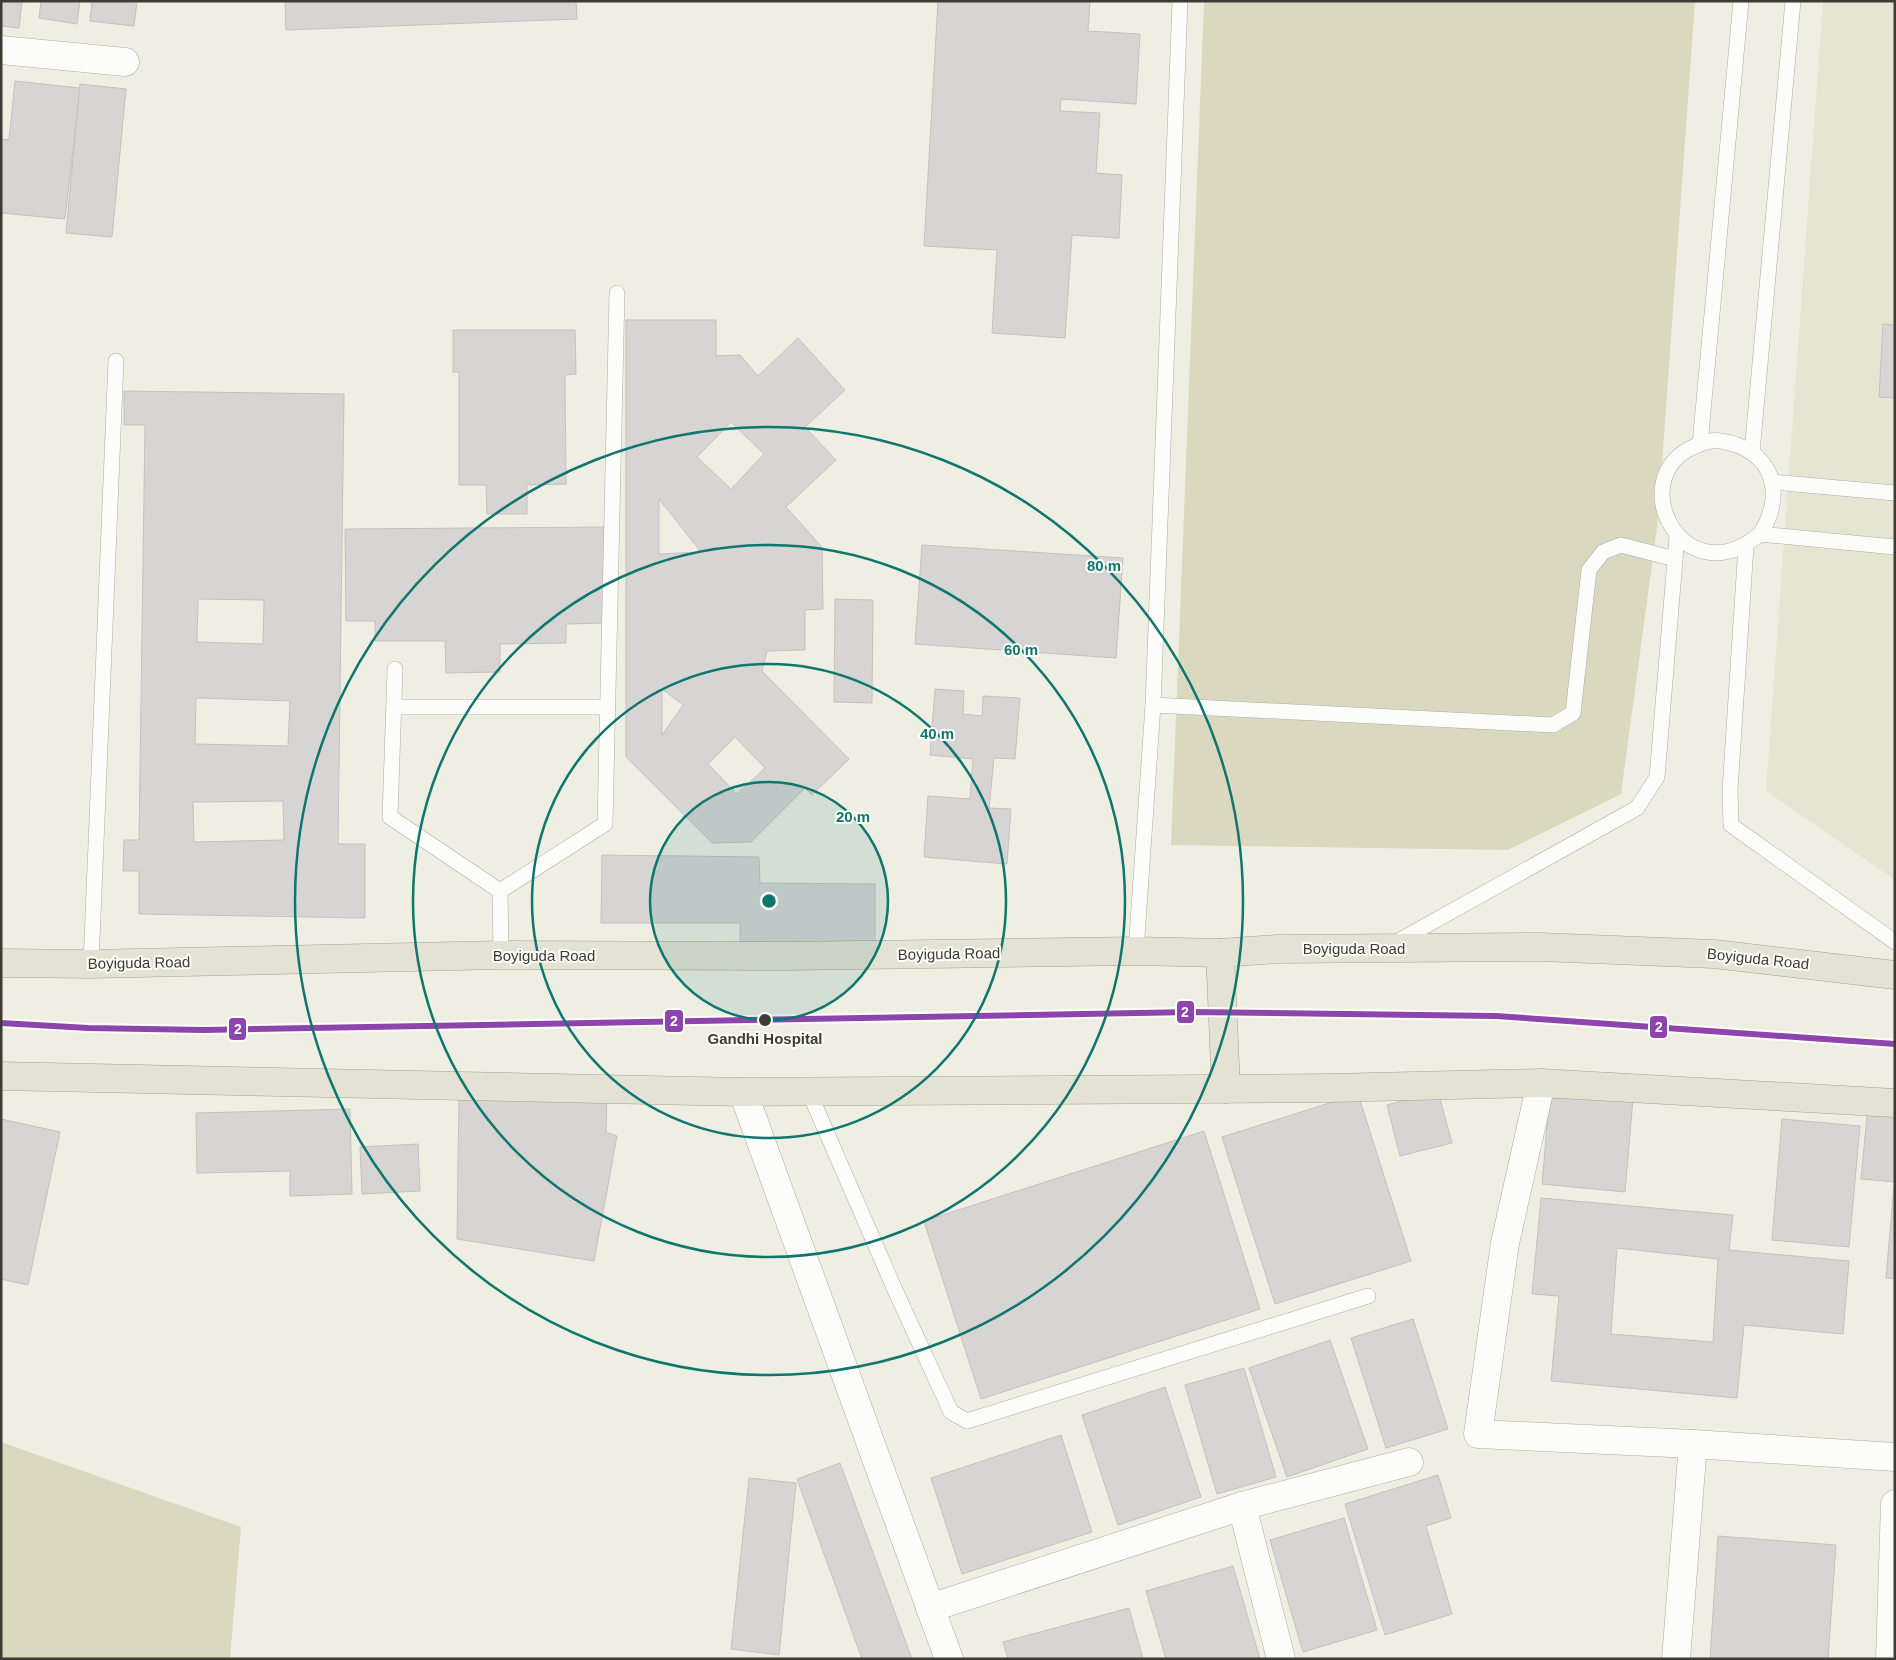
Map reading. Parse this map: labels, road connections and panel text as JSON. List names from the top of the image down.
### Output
{
  "streets": {
    "main road": ["Boyiguda Road"]
  },
  "places": ["Gandhi Hospital"],
  "lines": ["transit line 2"],
  "rings": [
    "80 m",
    "60 m",
    "40 m",
    "20 m"
  ]
}
